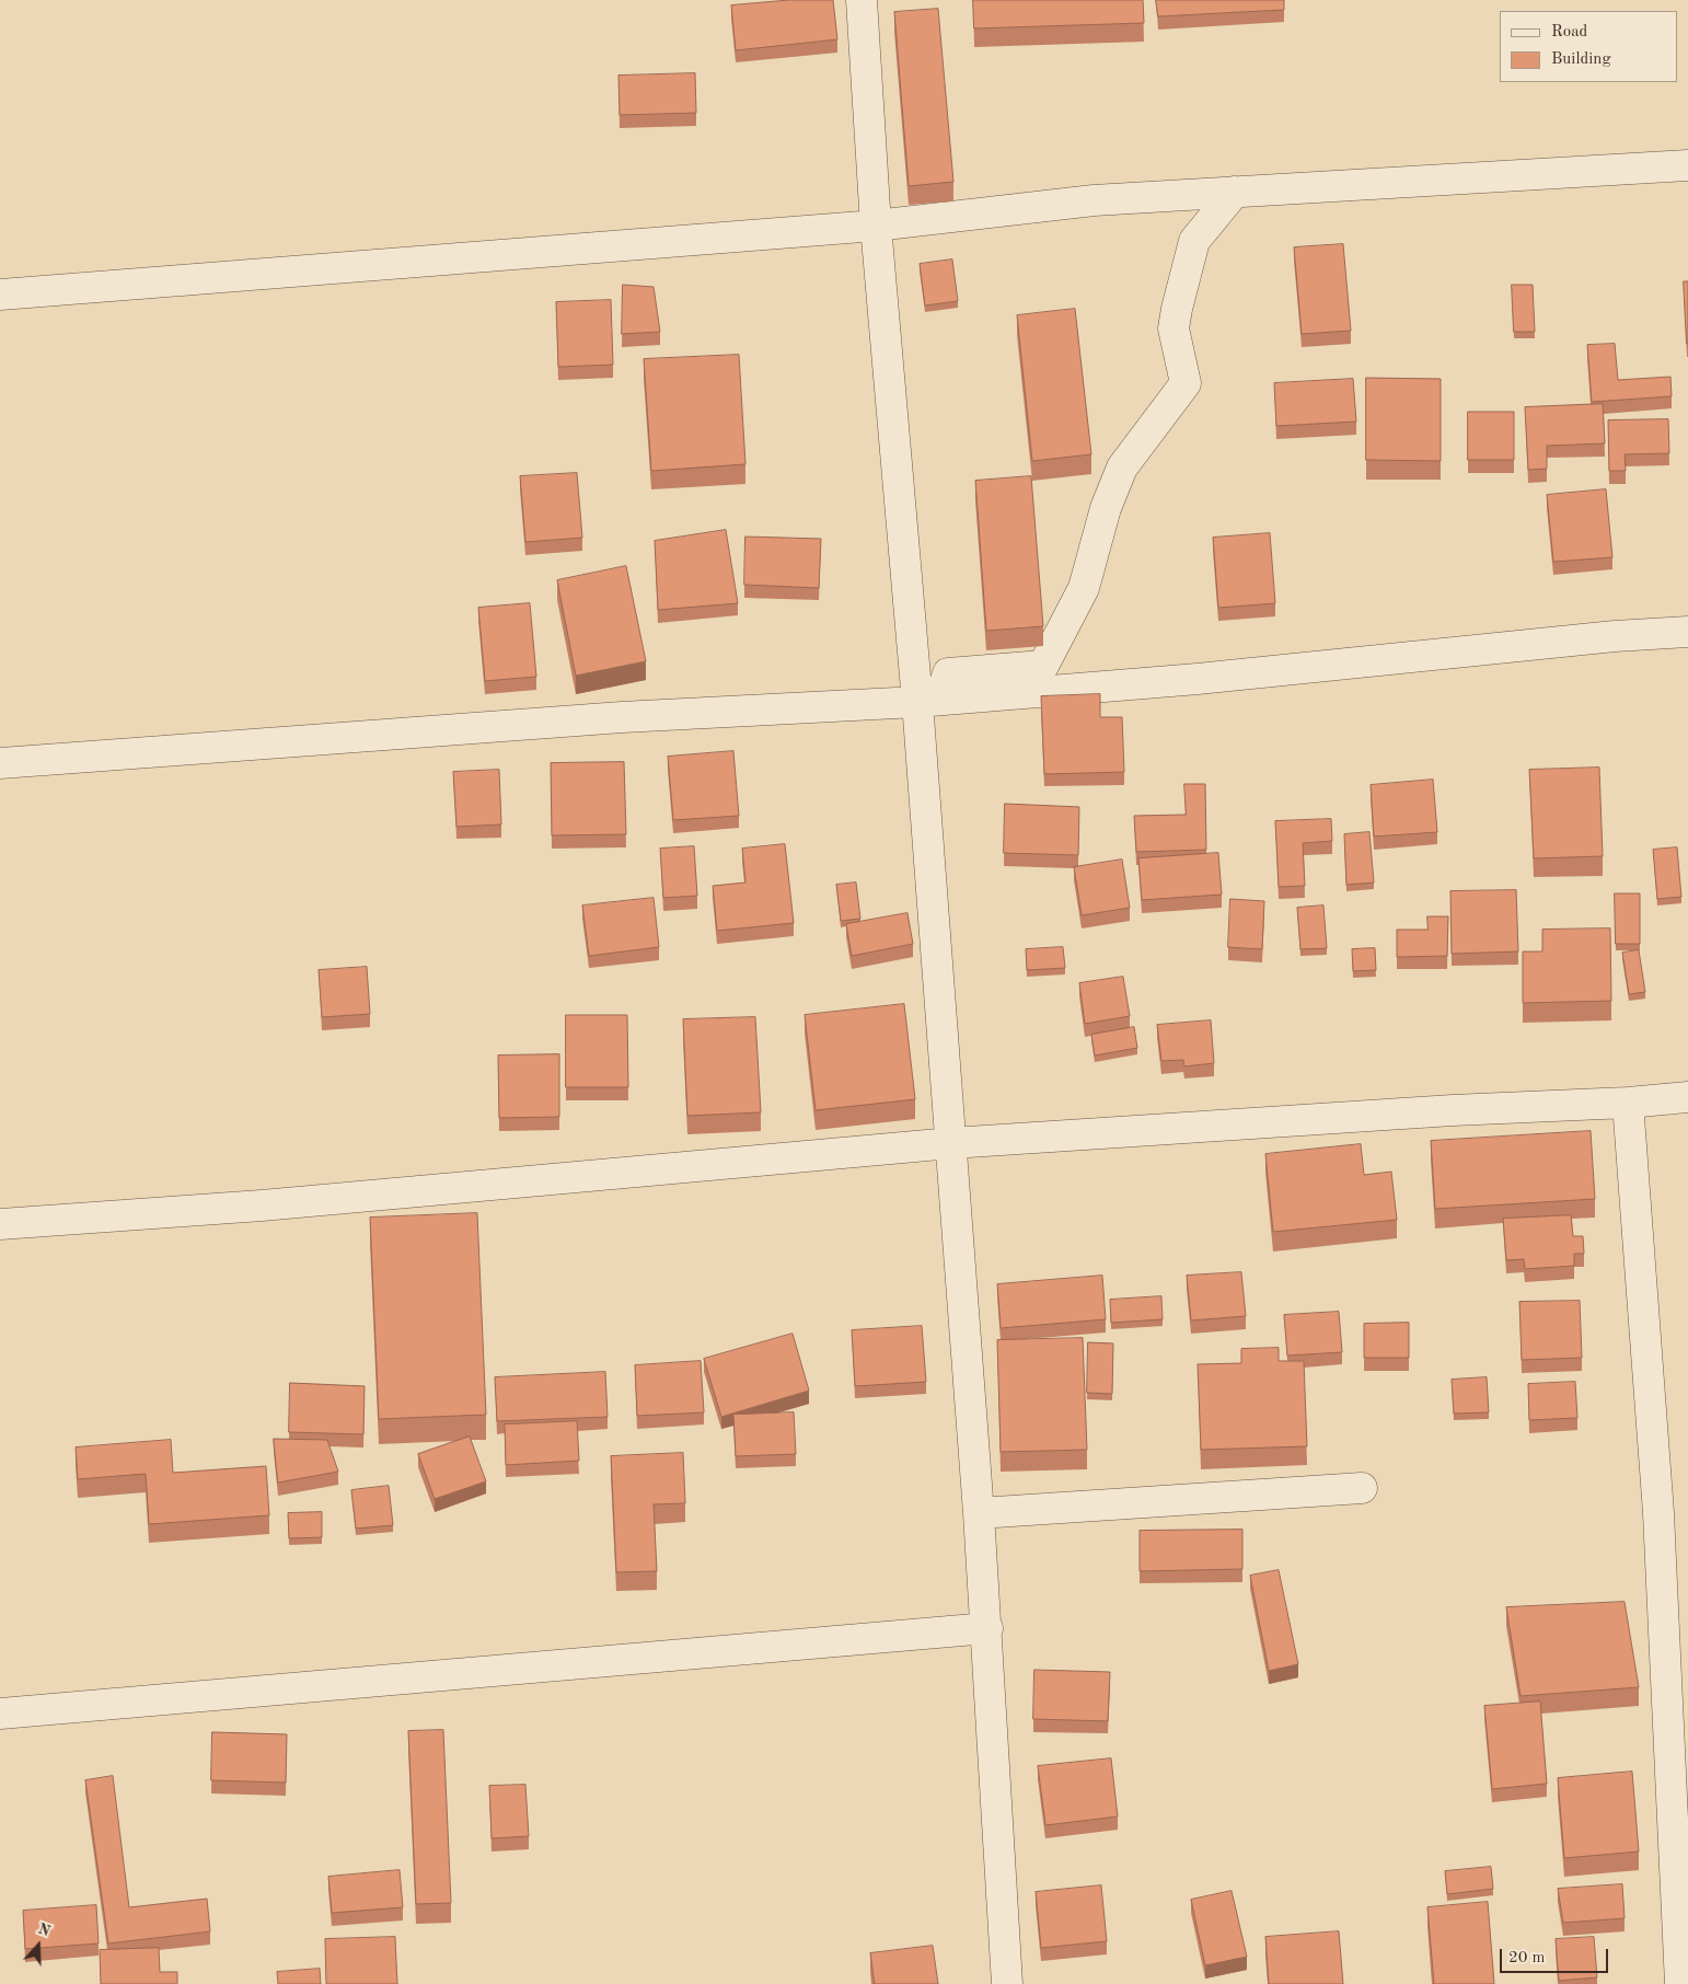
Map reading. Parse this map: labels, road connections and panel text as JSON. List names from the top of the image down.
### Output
{
  "legend": ["Road", "Building"],
  "scale_bar": "20 m",
  "north": "top"
}
